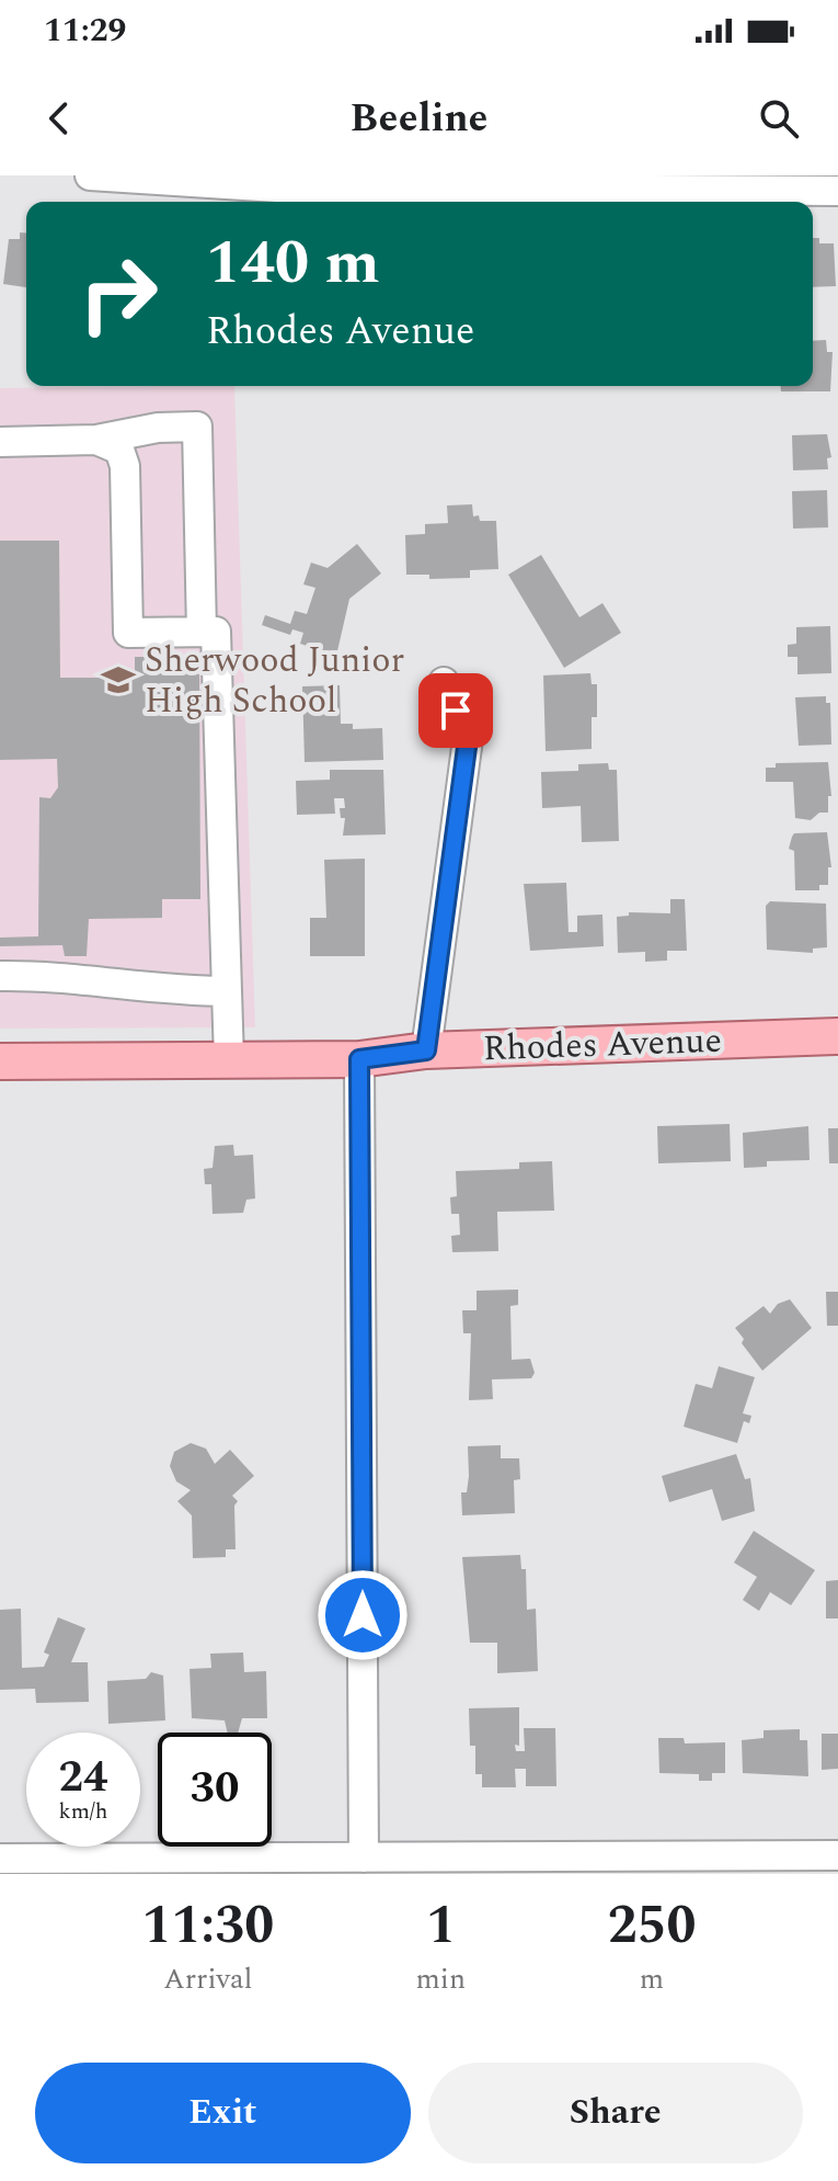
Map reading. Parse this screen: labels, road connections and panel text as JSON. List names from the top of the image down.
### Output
{
  "streets": {
    "main road": ["Rhodes Avenue"]
  },
  "places": {
    "school or university": ["Sherwood Junior High School"]
  },
  "page": {
    "status": "11:29",
    "header": "Beeline",
    "turn": ["140 m", "Rhodes Avenue"],
    "speed": "24 km/h",
    "limit": "30",
    "eta": [
      "11:30",
      "Arrival",
      "1",
      "min",
      "250",
      "m"
    ],
    "buttons": ["Exit", "Share"]
  }
}
